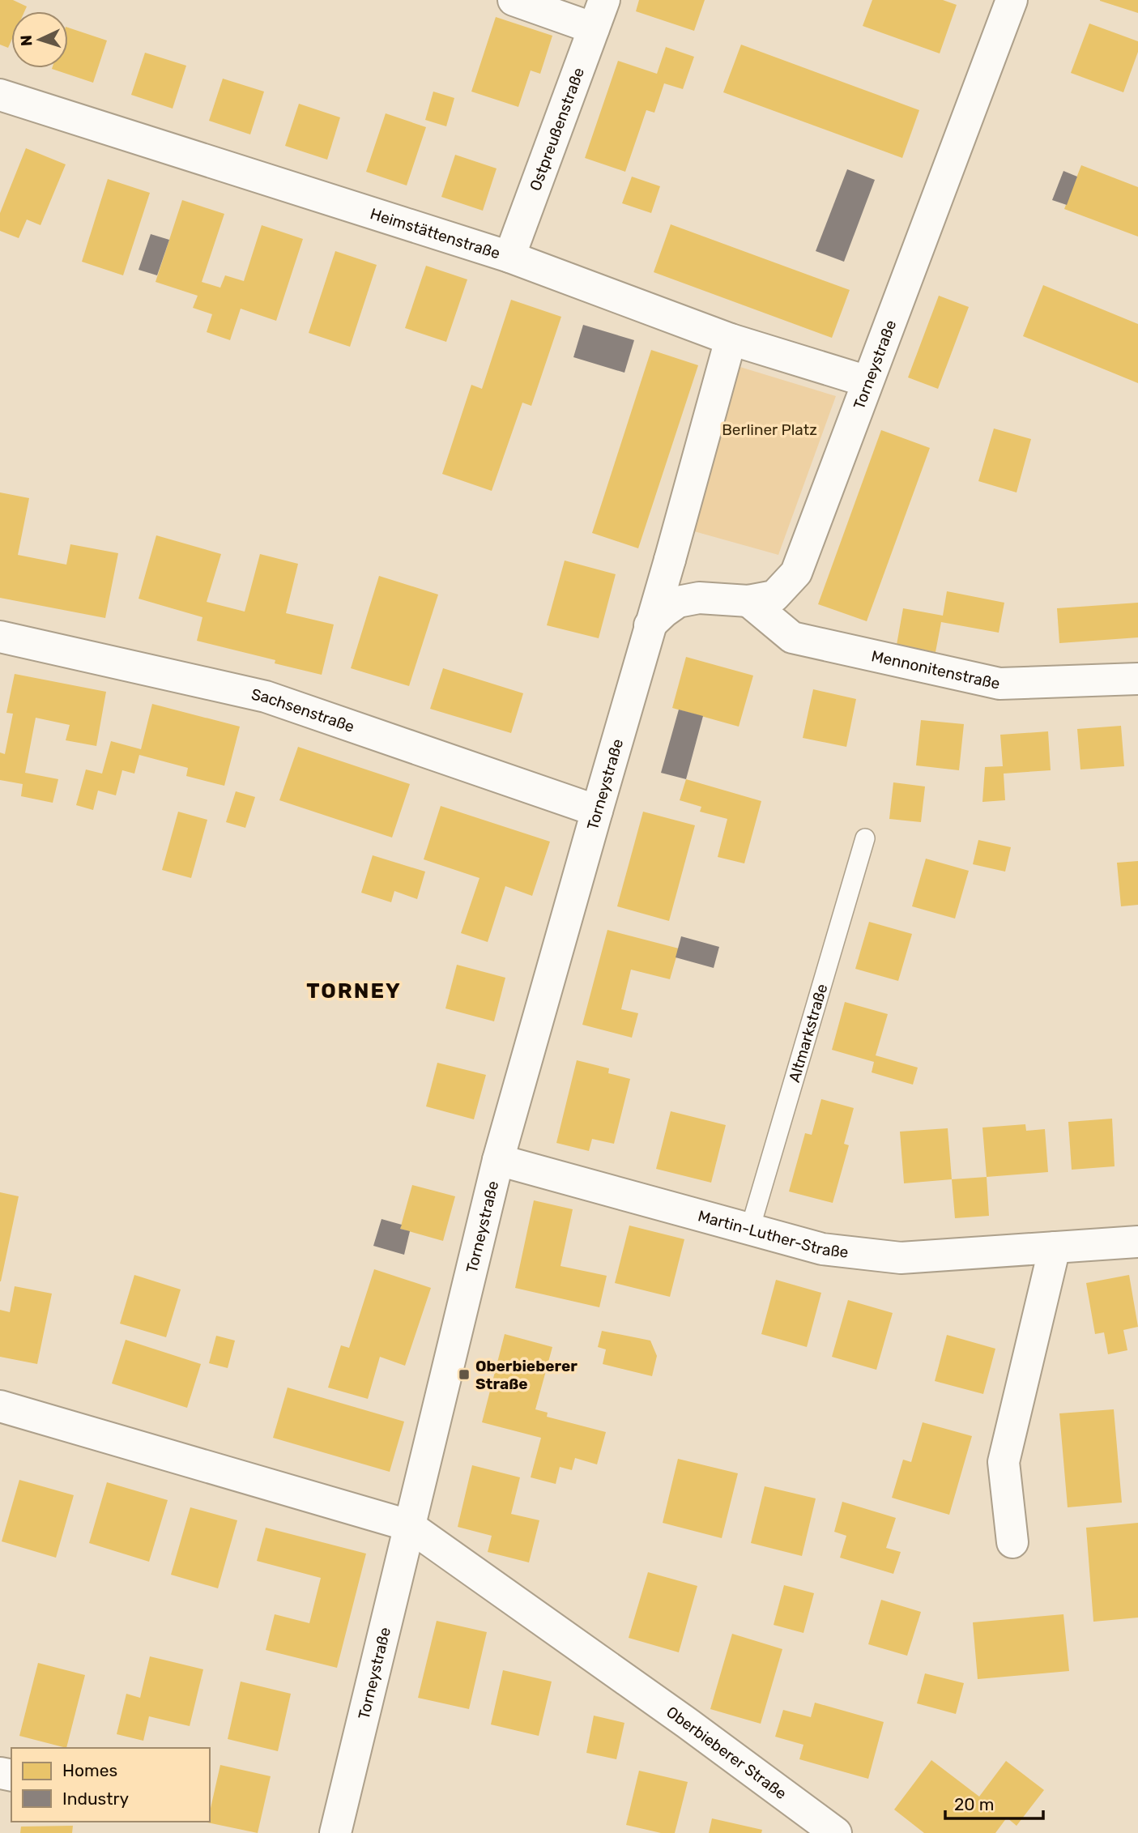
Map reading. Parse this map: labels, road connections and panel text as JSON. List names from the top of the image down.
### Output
{
  "streets": {
    "street": [
      "Ostpreußenstraße",
      "Heimstättenstraße",
      "Torneystraße",
      "Mennonitenstraße",
      "Sachsenstraße",
      "Martin-Luther-Straße",
      "Oberbieberer Straße"
    ],
    "lane": ["Altmarkstraße"]
  },
  "crossings": [
    ["Ostpreußenstraße", "Heimstättenstraße"],
    ["Heimstättenstraße", "Torneystraße"],
    ["Torneystraße", "Mennonitenstraße"],
    ["Torneystraße", "Sachsenstraße"],
    ["Torneystraße", "Martin-Luther-Straße"],
    ["Torneystraße", "Oberbieberer Straße"],
    ["Altmarkstraße", "Martin-Luther-Straße"]
  ],
  "districts": ["TORNEY"],
  "parks": ["Berliner Platz"],
  "places": {
    "transit": ["Oberbieberer Straße"]
  },
  "legend": ["Homes", "Industry"],
  "scale_bar": "20 m",
  "north": "left"
}
